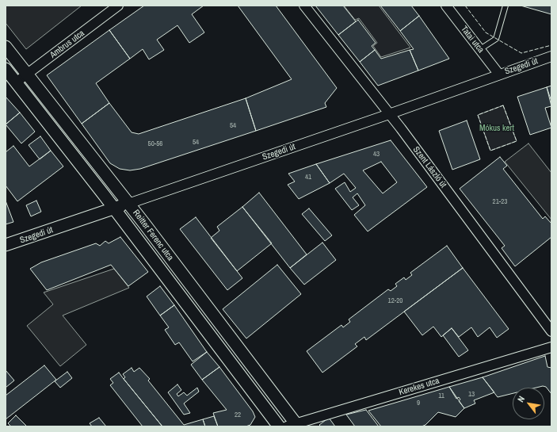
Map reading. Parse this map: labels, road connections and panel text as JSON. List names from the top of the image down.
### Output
{
  "streets": {
    "street": [
      "Tatai utca",
      "Ambrus utca",
      "Szegedi út",
      "Szent László út",
      "Reitter Ferenc utca",
      "Kerekes utca"
    ]
  },
  "crossings": [
    ["Tatai utca", "Szegedi út"],
    ["Ambrus utca", "Reitter Ferenc utca"],
    ["Szegedi út", "Szent László út"],
    ["Szegedi út", "Reitter Ferenc utca"],
    ["Reitter Ferenc utca", "Kerekes utca"]
  ],
  "parks": ["Mókus kert"],
  "house_numbers": [
    "54",
    "54",
    "50-56",
    "43",
    "41",
    "21-23",
    "12-20",
    "13",
    "11",
    "9",
    "22"
  ],
  "north": "top left"
}
